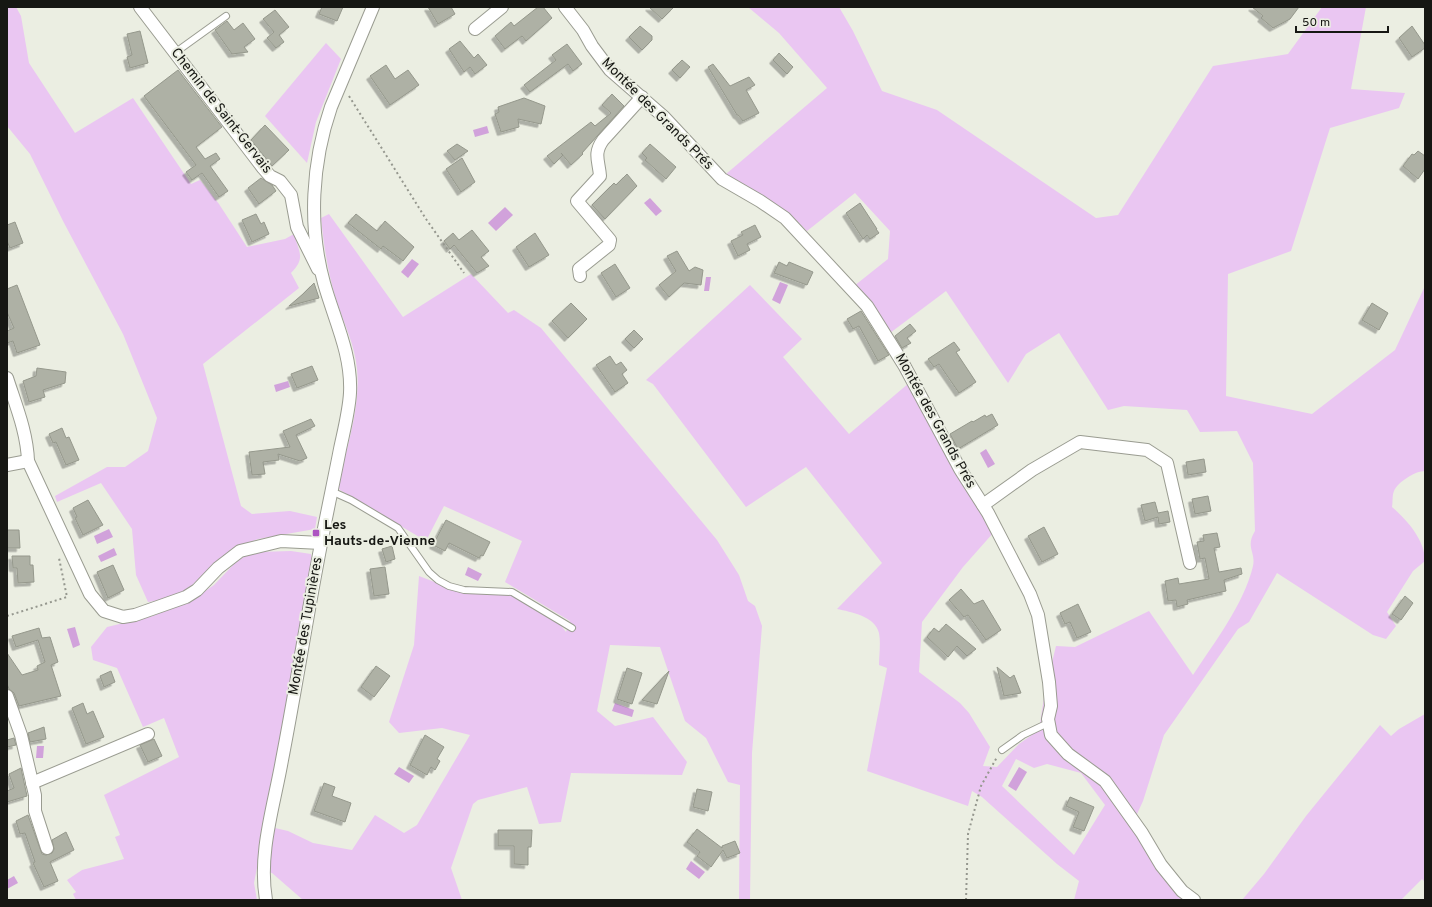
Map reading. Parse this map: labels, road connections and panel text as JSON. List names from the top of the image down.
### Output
{
  "streets": {
    "street": ["Chemin de Saint-Gervais", "Montée des Grands Prés", "Montée des Tupinières"]
  },
  "crossings": [
    ["Chemin de Saint-Gervais", "Montée des Tupinières"]
  ],
  "places": {
    "transit": ["Les Hauts-de-Vienne"]
  },
  "scale_bar": "50 m"
}
